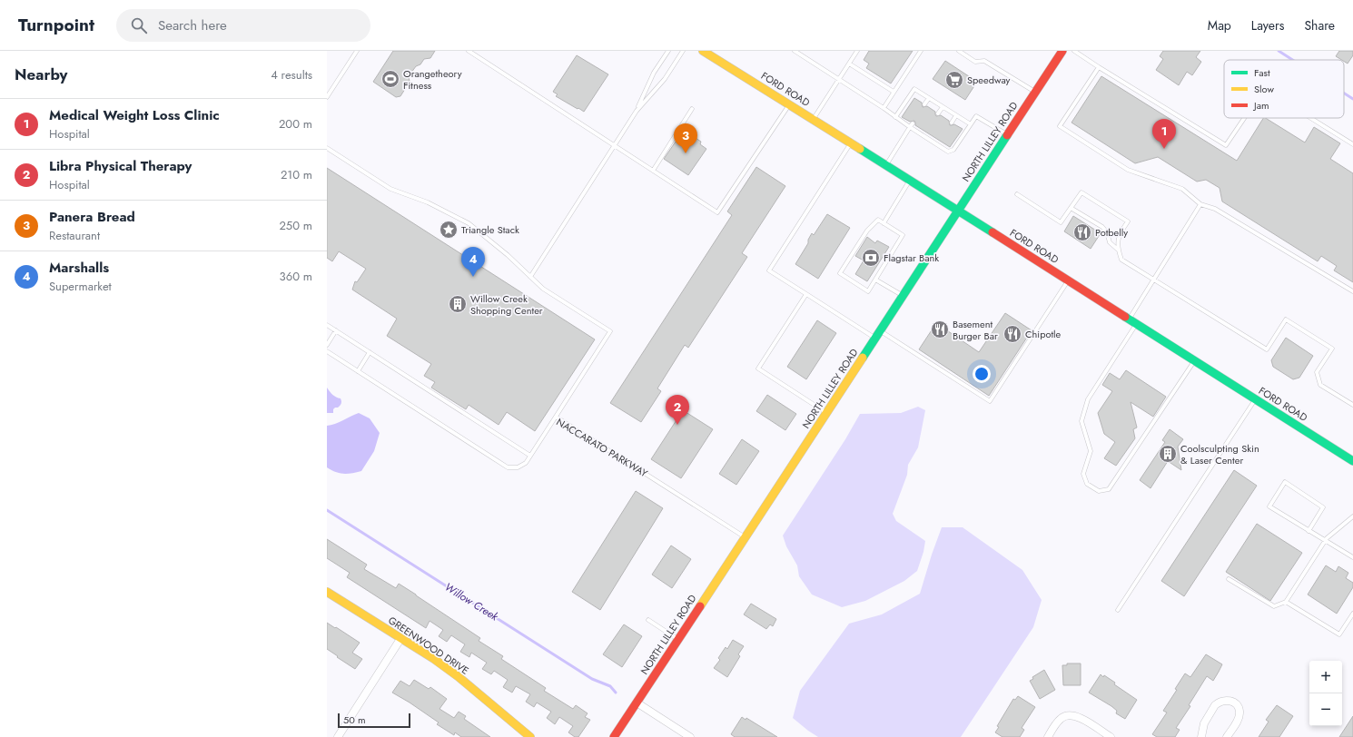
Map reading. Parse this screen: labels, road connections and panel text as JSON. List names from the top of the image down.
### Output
{
  "streets": {
    "street": ["FORD ROAD", "NORTH LILLEY ROAD", "GREENWOOD DRIVE"],
    "lane": ["NACCARATO PARKWAY"]
  },
  "crossings": [
    ["FORD ROAD", "NORTH LILLEY ROAD"],
    ["NORTH LILLEY ROAD", "NACCARATO PARKWAY"]
  ],
  "water": ["Willow Creek"],
  "places": {
    "sports": ["Orangetheory Fitness"],
    "supermarket": ["Speedway"],
    "place": ["Triangle Stack"],
    "restaurant": ["Potbelly", "Basement Burger Bar", "Chipotle"],
    "bank": ["Flagstar Bank"],
    "building": ["Willow Creek Shopping Center", "Coolsculpting Skin & Laser Center"]
  },
  "legend": ["Fast", "Slow", "Jam"],
  "scale_bar": "50 m",
  "page": {
    "header": "Turnpoint",
    "search": "Search here",
    "nav": ["Map", "Layers", "Share"],
    "heading": ["Nearby", "4 results"],
    "list": [
      {
        "mark": "1",
        "name": "Medical Weight Loss Clinic",
        "note": "Hospital",
        "value": "200 m"
      },
      {
        "mark": "2",
        "name": "Libra Physical Therapy",
        "note": "Hospital",
        "value": "210 m"
      },
      {
        "mark": "3",
        "name": "Panera Bread",
        "note": "Restaurant",
        "value": "250 m"
      },
      {
        "mark": "4",
        "name": "Marshalls",
        "note": "Supermarket",
        "value": "360 m"
      }
    ],
    "pins": [
      "1",
      "3",
      "4",
      "2"
    ],
    "map_buttons": ["+", "−"],
    "scale": "50 m"
  }
}
